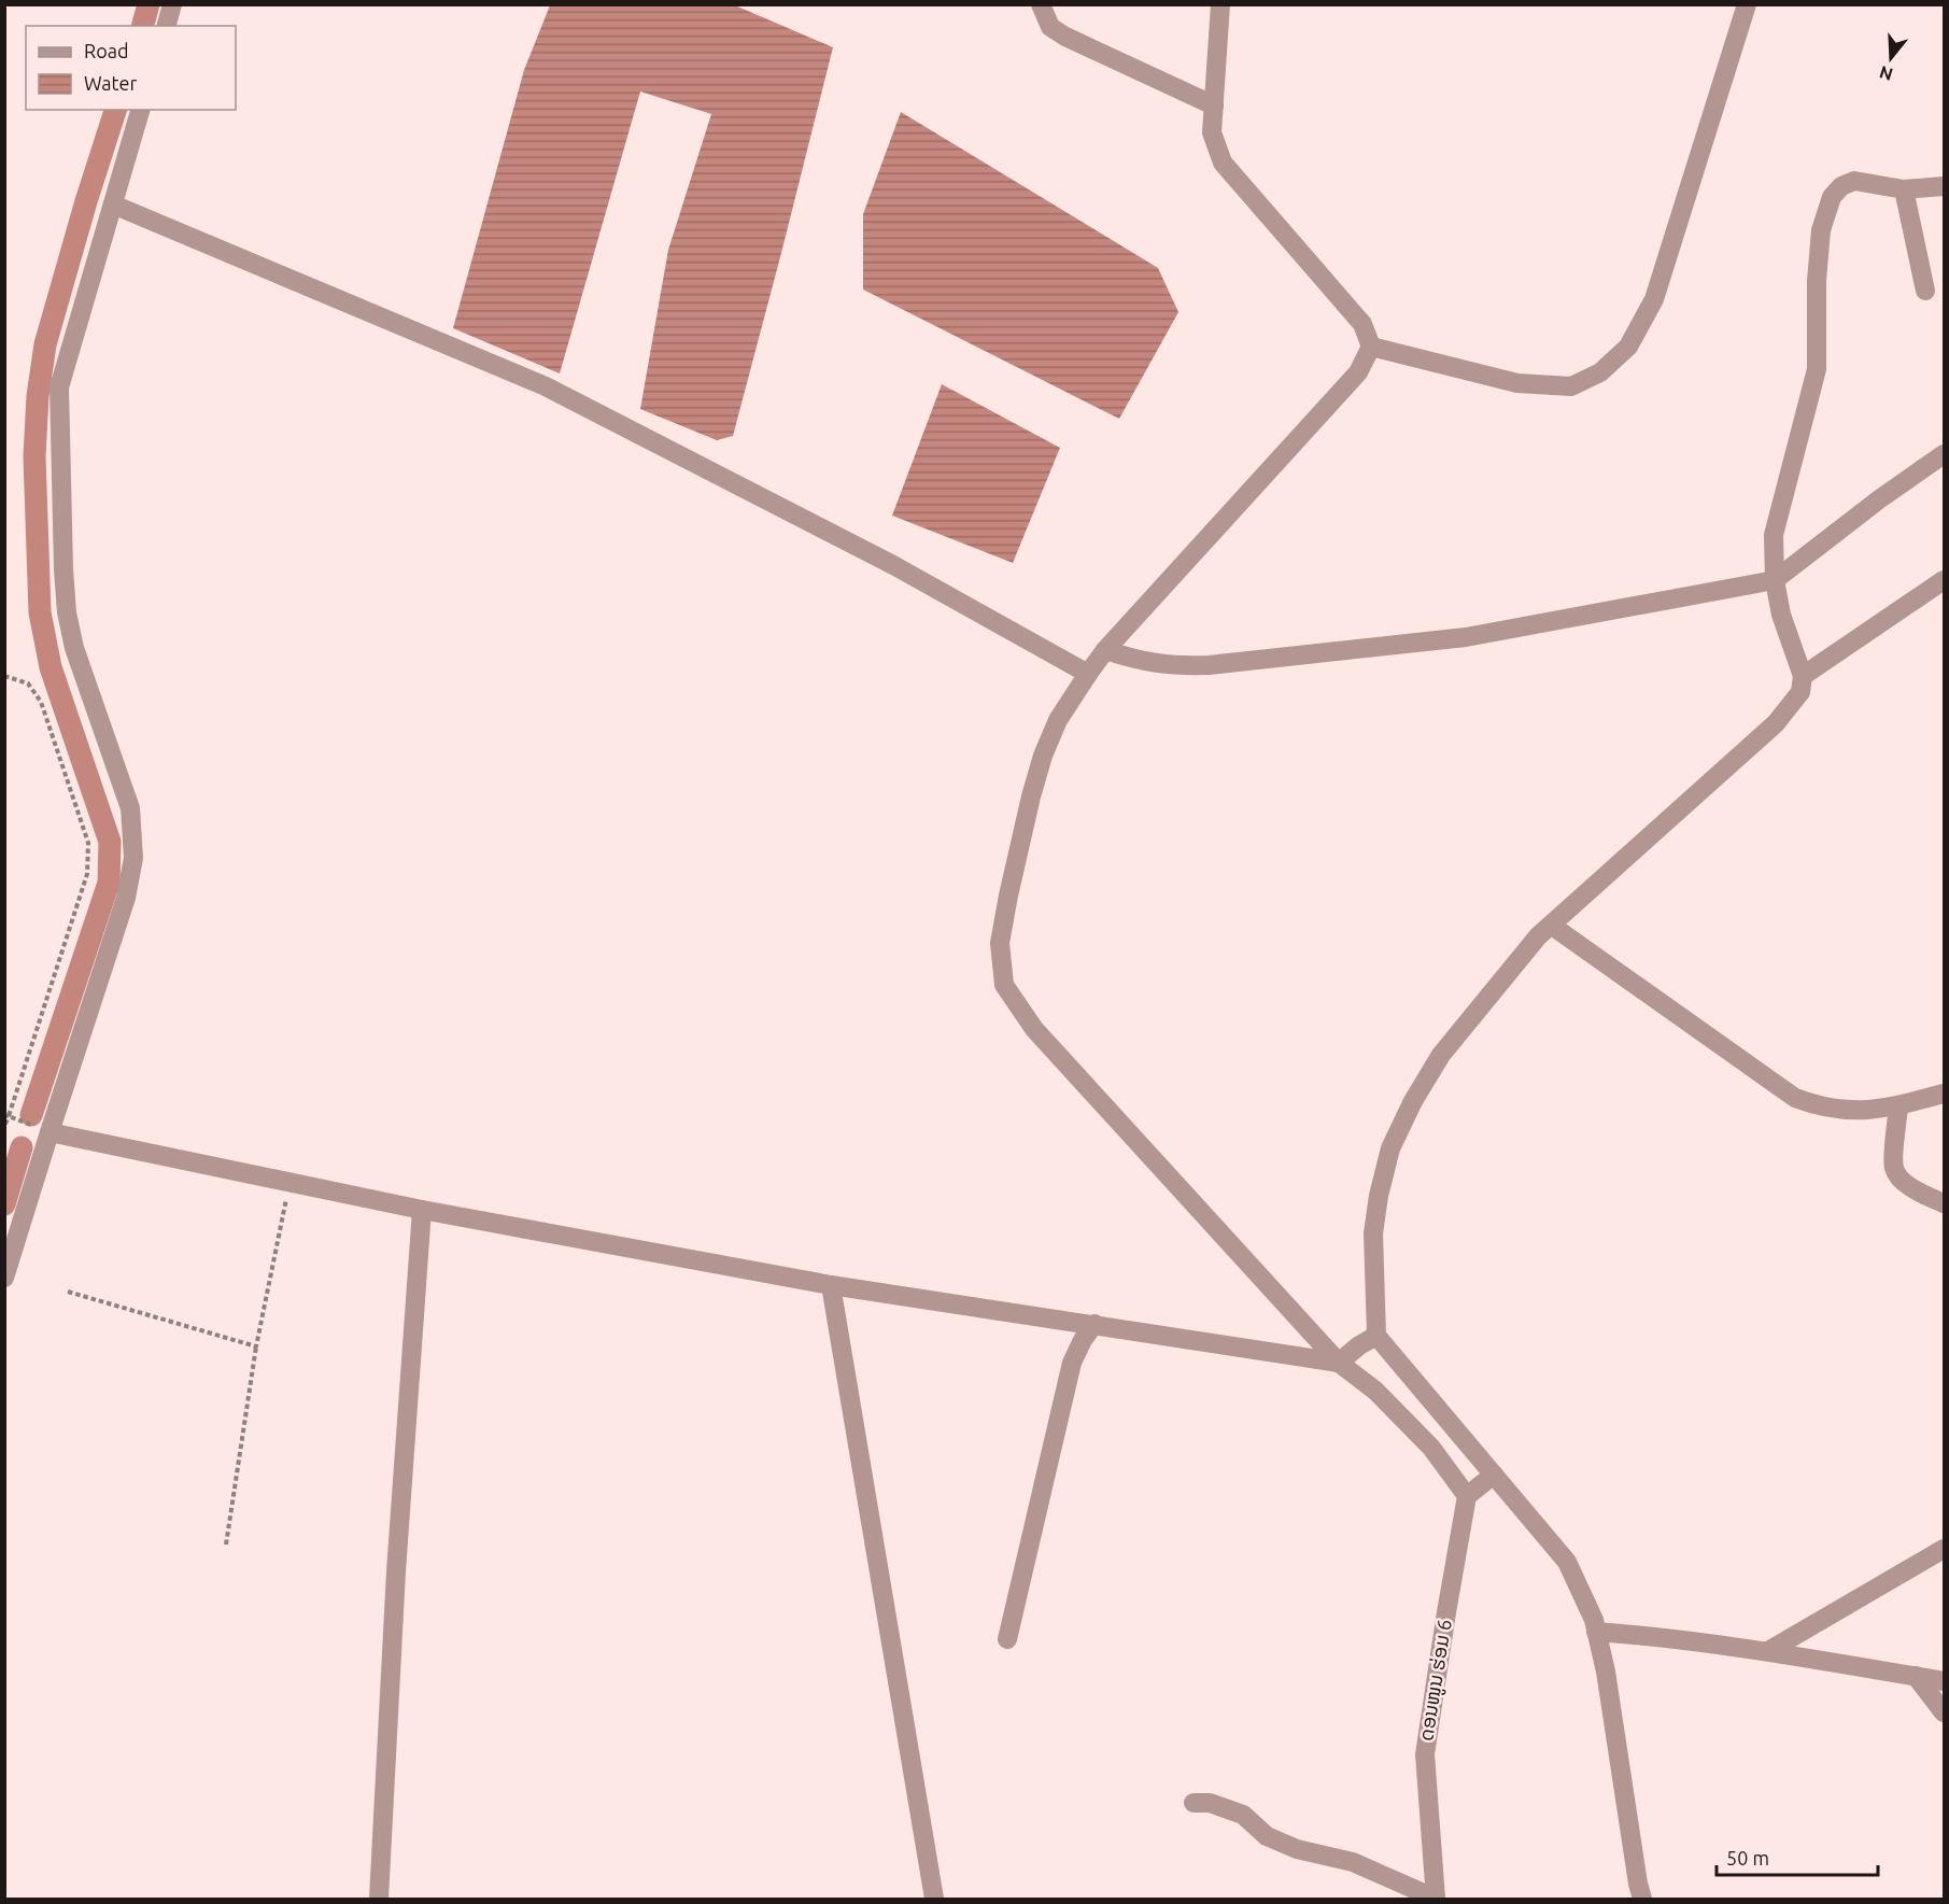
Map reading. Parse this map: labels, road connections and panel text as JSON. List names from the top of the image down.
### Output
{
  "streets": {
    "street": ["ດອນໜູນ ຮ່ອມ 6"]
  },
  "legend": ["Road", "Water"],
  "scale_bar": "50 m",
  "north": "bottom"
}
